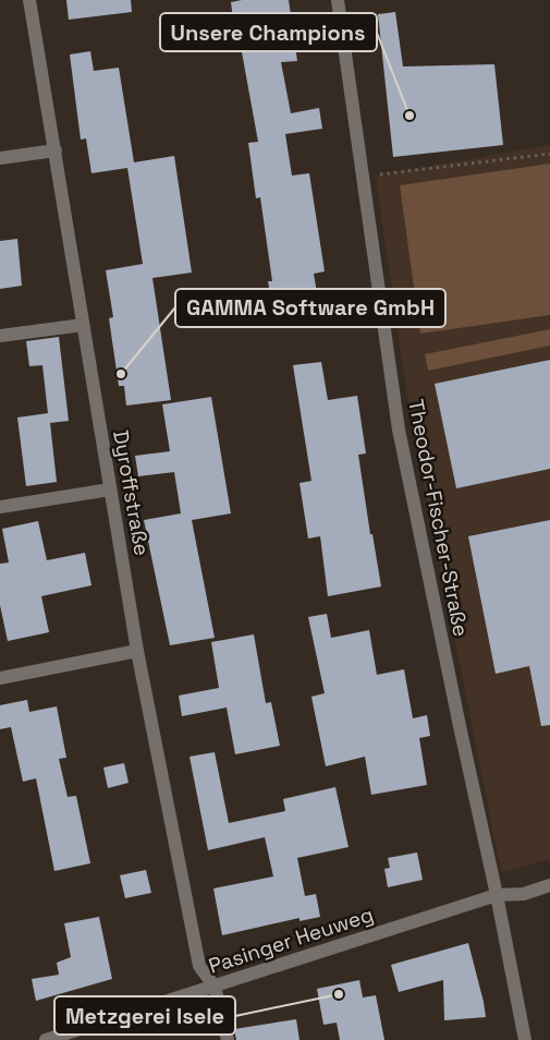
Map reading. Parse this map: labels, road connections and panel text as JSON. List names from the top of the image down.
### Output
{
  "streets": {
    "street": ["Dyroffstraße", "Theodor-Fischer-Straße", "Pasinger Heuweg"]
  },
  "crossings": [
    ["Dyroffstraße", "Pasinger Heuweg"],
    ["Theodor-Fischer-Straße", "Pasinger Heuweg"]
  ],
  "places": ["Unsere Champions", "GAMMA Software GmbH", "Metzgerei Isele"]
}
